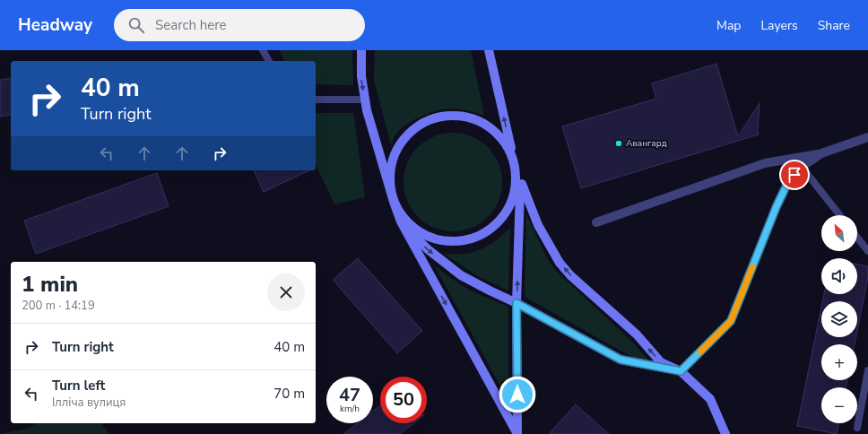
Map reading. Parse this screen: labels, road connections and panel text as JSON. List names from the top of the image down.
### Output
{
  "places": ["Авангард"],
  "north": "top left",
  "page": {
    "header": "Headway",
    "search": "Search here",
    "nav": ["Map", "Layers", "Share"],
    "turn": ["40 m", "Turn right"],
    "map_buttons": ["+", "−"],
    "heading": ["1 min", "200 m · 14:19"],
    "list": [
      {
        "name": "Turn right",
        "value": "40 m"
      },
      {
        "name": "Turn left",
        "note": "Ілліча вулиця",
        "value": "70 m"
      }
    ],
    "speed": "47 km/h",
    "limit": "50"
  }
}
